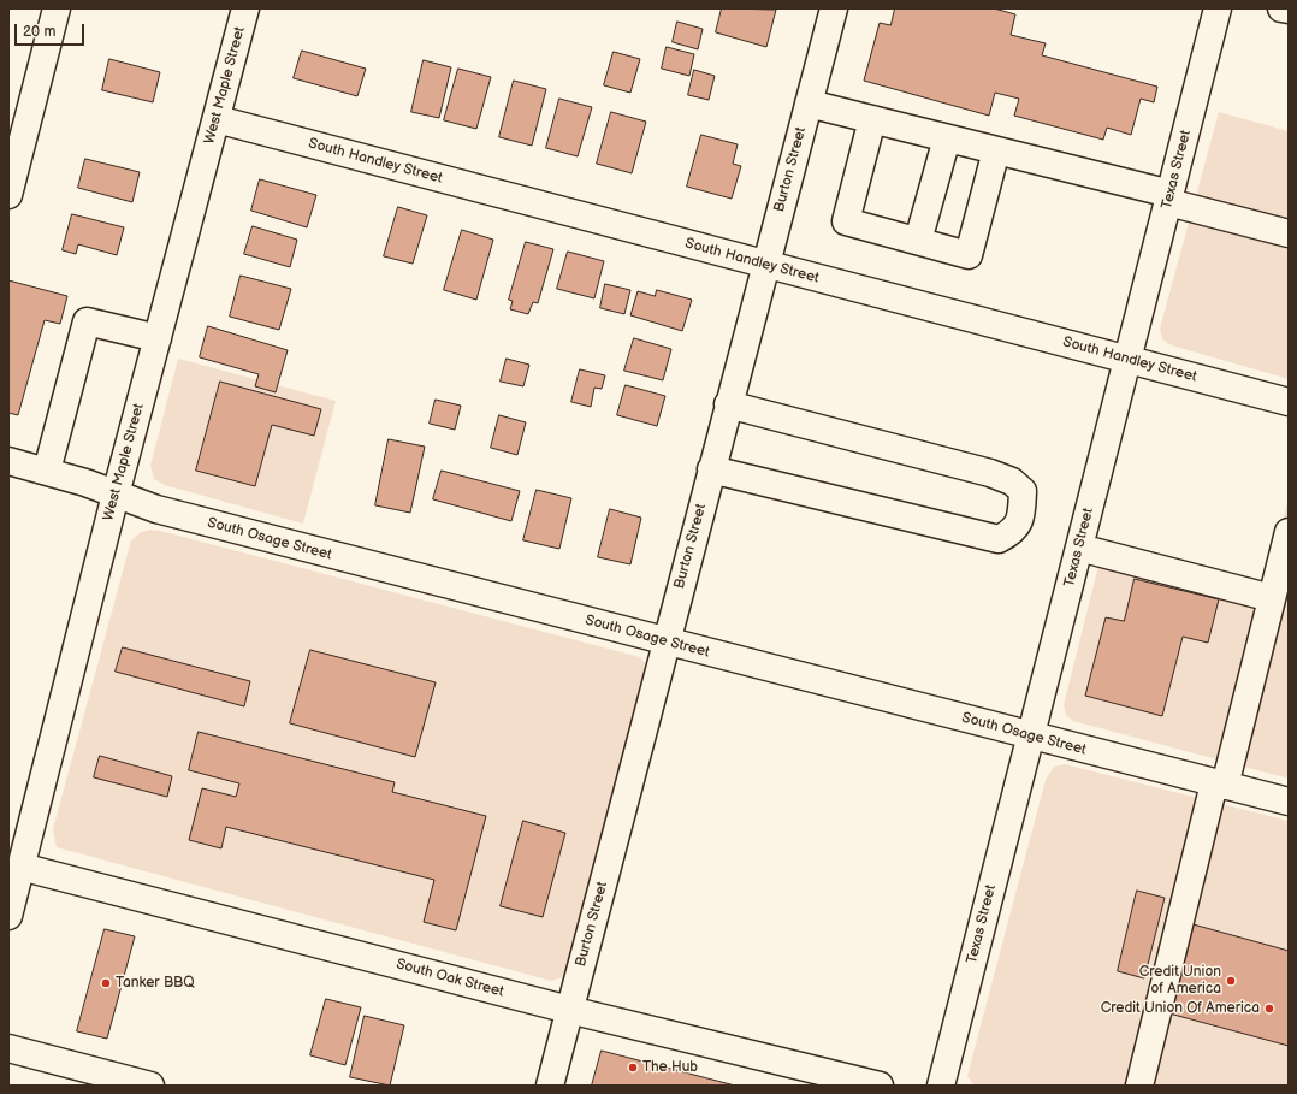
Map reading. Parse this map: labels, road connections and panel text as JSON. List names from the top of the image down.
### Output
{
  "streets": {
    "street": [
      "West Maple Street",
      "South Handley Street",
      "Burton Street",
      "Texas Street",
      "South Osage Street",
      "South Oak Street"
    ]
  },
  "crossings": [
    ["West Maple Street", "South Handley Street"],
    ["West Maple Street", "South Osage Street"],
    ["West Maple Street", "South Oak Street"],
    ["South Handley Street", "Burton Street"],
    ["South Handley Street", "Texas Street"],
    ["Burton Street", "South Osage Street"],
    ["Burton Street", "South Oak Street"],
    ["Texas Street", "South Osage Street"]
  ],
  "places": [
    "Credit Union of America",
    "Tanker BBQ",
    "Credit Union Of America",
    "The Hub"
  ],
  "scale_bar": "20 m"
}
